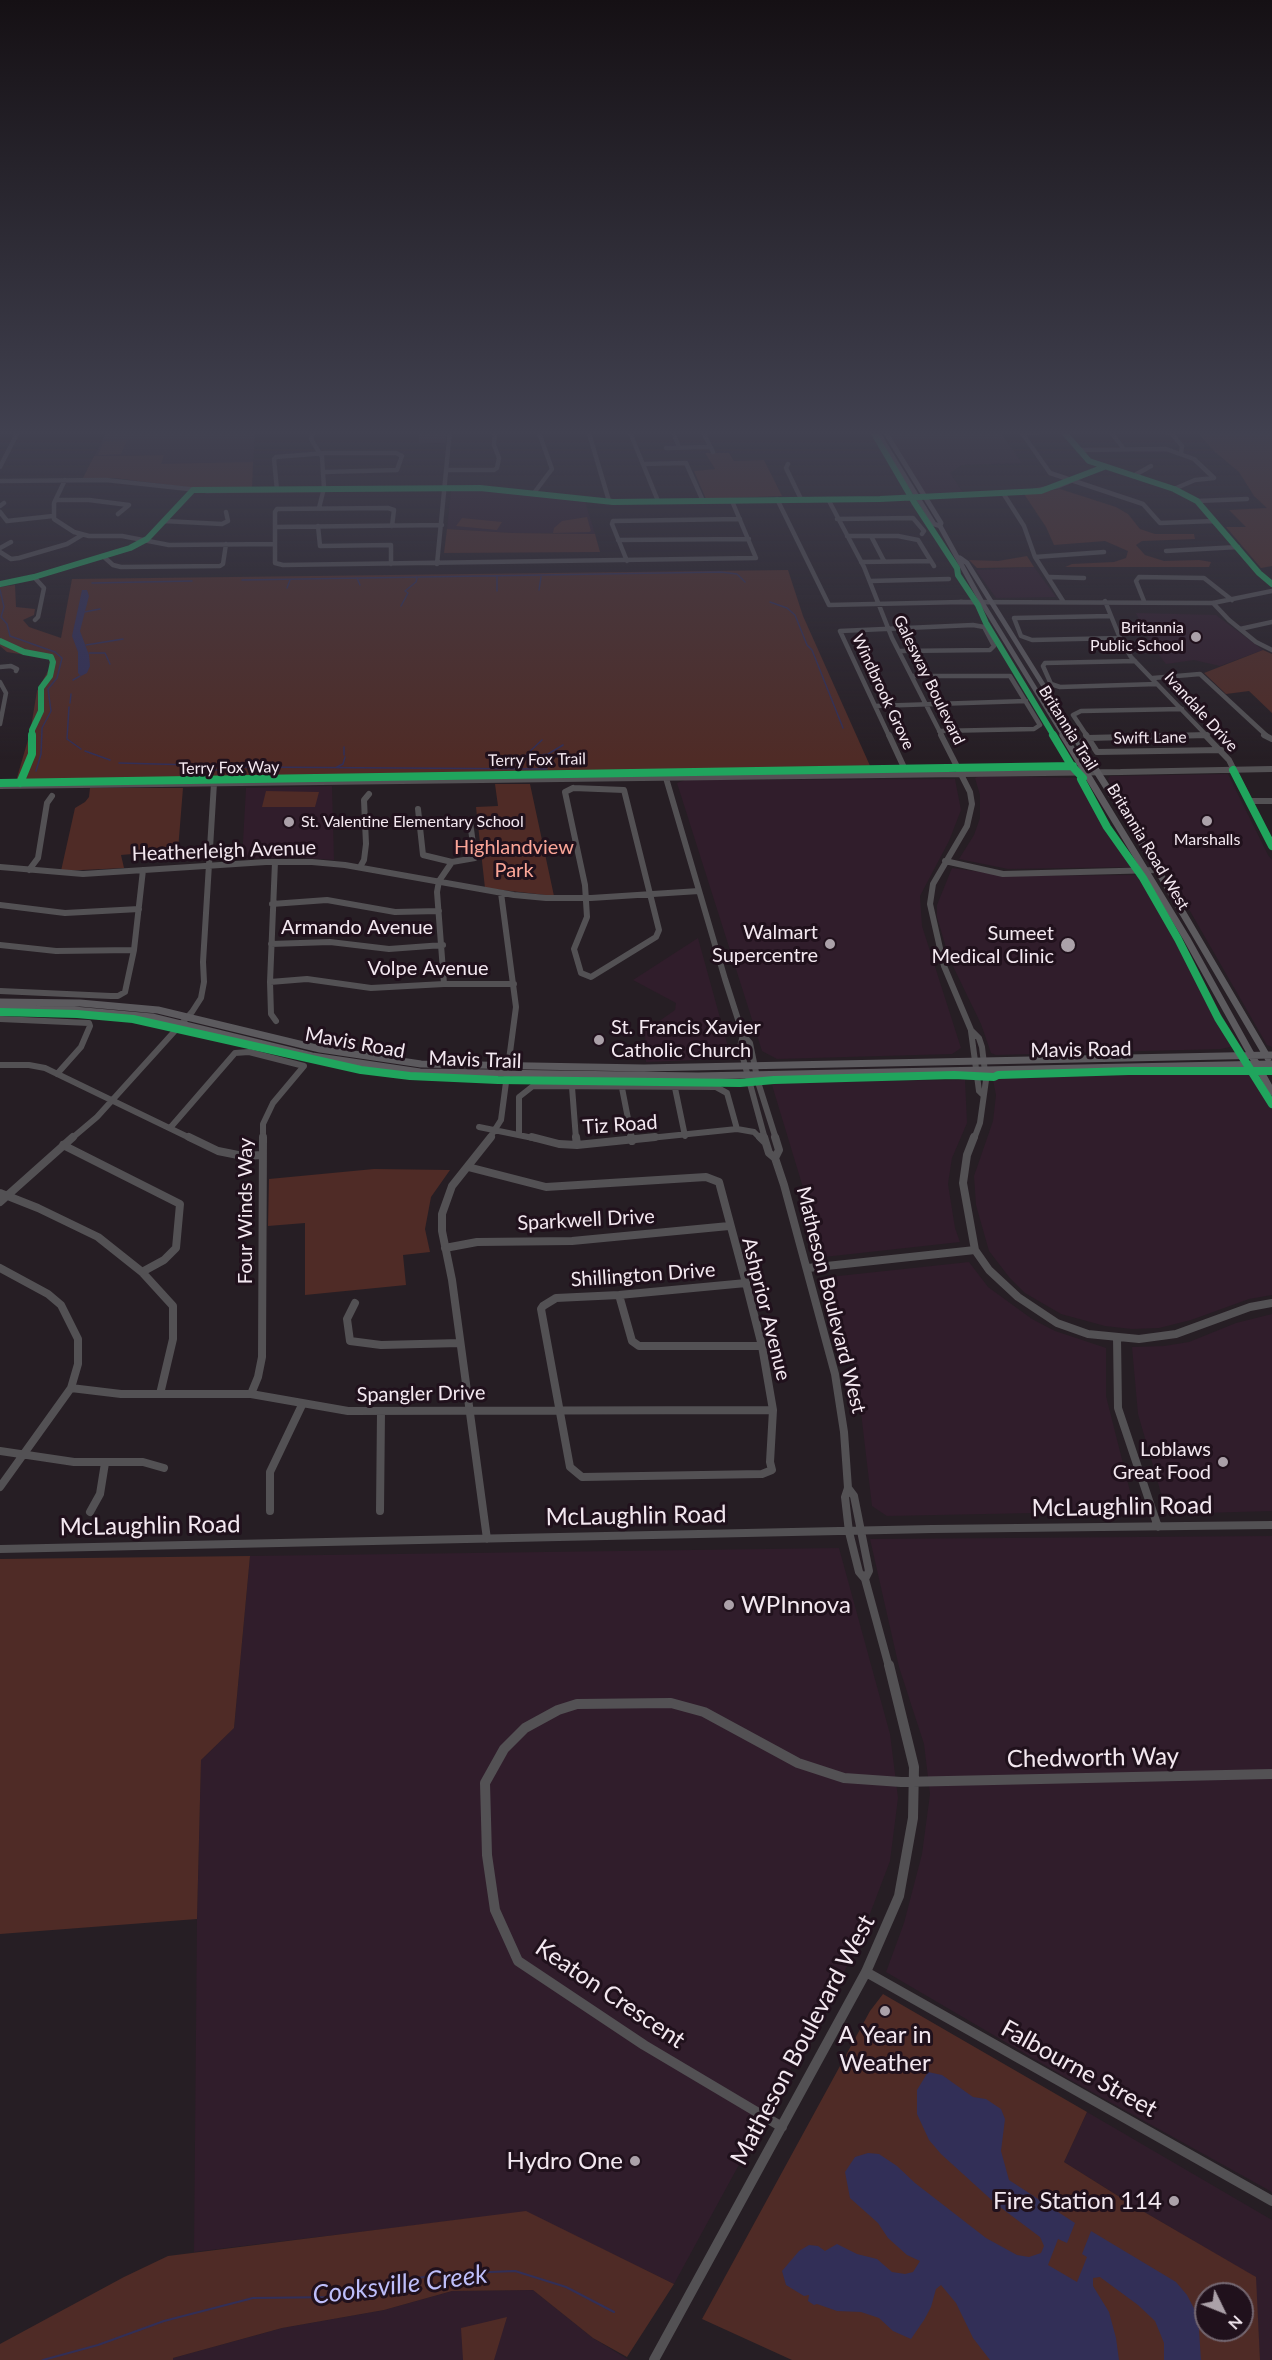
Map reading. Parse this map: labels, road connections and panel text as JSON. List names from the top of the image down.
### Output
{
  "streets": {
    "main road": ["Britannia Road West", "Mavis Road"],
    "street": [
      "Galesway Boulevard",
      "Windbrook Grove",
      "Ivandale Drive",
      "Swift Lane",
      "Terry Fox Way",
      "Heatherleigh Avenue",
      "Armando Avenue",
      "Volpe Avenue",
      "Tiz Road",
      "Four Winds Way",
      "Sparkwell Drive",
      "Shillington Drive",
      "Matheson Boulevard West",
      "Ashprior Avenue",
      "Spangler Drive",
      "McLaughlin Road",
      "Chedworth Way",
      "Keaton Crescent",
      "Falbourne Street"
    ],
    "cycle path": ["Britannia Trail", "Mavis Trail"]
  },
  "crossings": [
    ["Galesway Boulevard", "Windbrook Grove"],
    ["Galesway Boulevard", "Terry Fox Way"],
    ["Galesway Boulevard", "Mavis Road"],
    ["Windbrook Grove", "Terry Fox Way"],
    ["Ivandale Drive", "Swift Lane"],
    ["Ivandale Drive", "Terry Fox Way"],
    ["Terry Fox Way", "Britannia Road West"],
    ["Terry Fox Way", "Matheson Boulevard West"],
    ["Britannia Road West", "Mavis Road"],
    ["Heatherleigh Avenue", "Matheson Boulevard West"],
    ["Mavis Road", "Matheson Boulevard West"],
    ["Four Winds Way", "Spangler Drive"],
    ["Sparkwell Drive", "Ashprior Avenue"],
    ["Shillington Drive", "Ashprior Avenue"],
    ["Shillington Drive", "Spangler Drive"],
    ["Matheson Boulevard West", "McLaughlin Road"],
    ["Matheson Boulevard West", "Chedworth Way"],
    ["Matheson Boulevard West", "Keaton Crescent"],
    ["Matheson Boulevard West", "Falbourne Street"],
    ["Ashprior Avenue", "Spangler Drive"],
    ["Chedworth Way", "Keaton Crescent"]
  ],
  "water": ["Cooksville Creek"],
  "parks": ["Highlandview Park"],
  "places": [
    "Britannia Public School",
    "Marshalls",
    "St. Valentine Elementary School",
    "Walmart Supercentre",
    "Sumeet Medical Clinic",
    "St. Francis Xavier Catholic Church",
    "Loblaws Great Food",
    "WPInnova",
    "A Year in Weather",
    "Hydro One",
    "Fire Station 114"
  ],
  "north": "bottom right"
}
